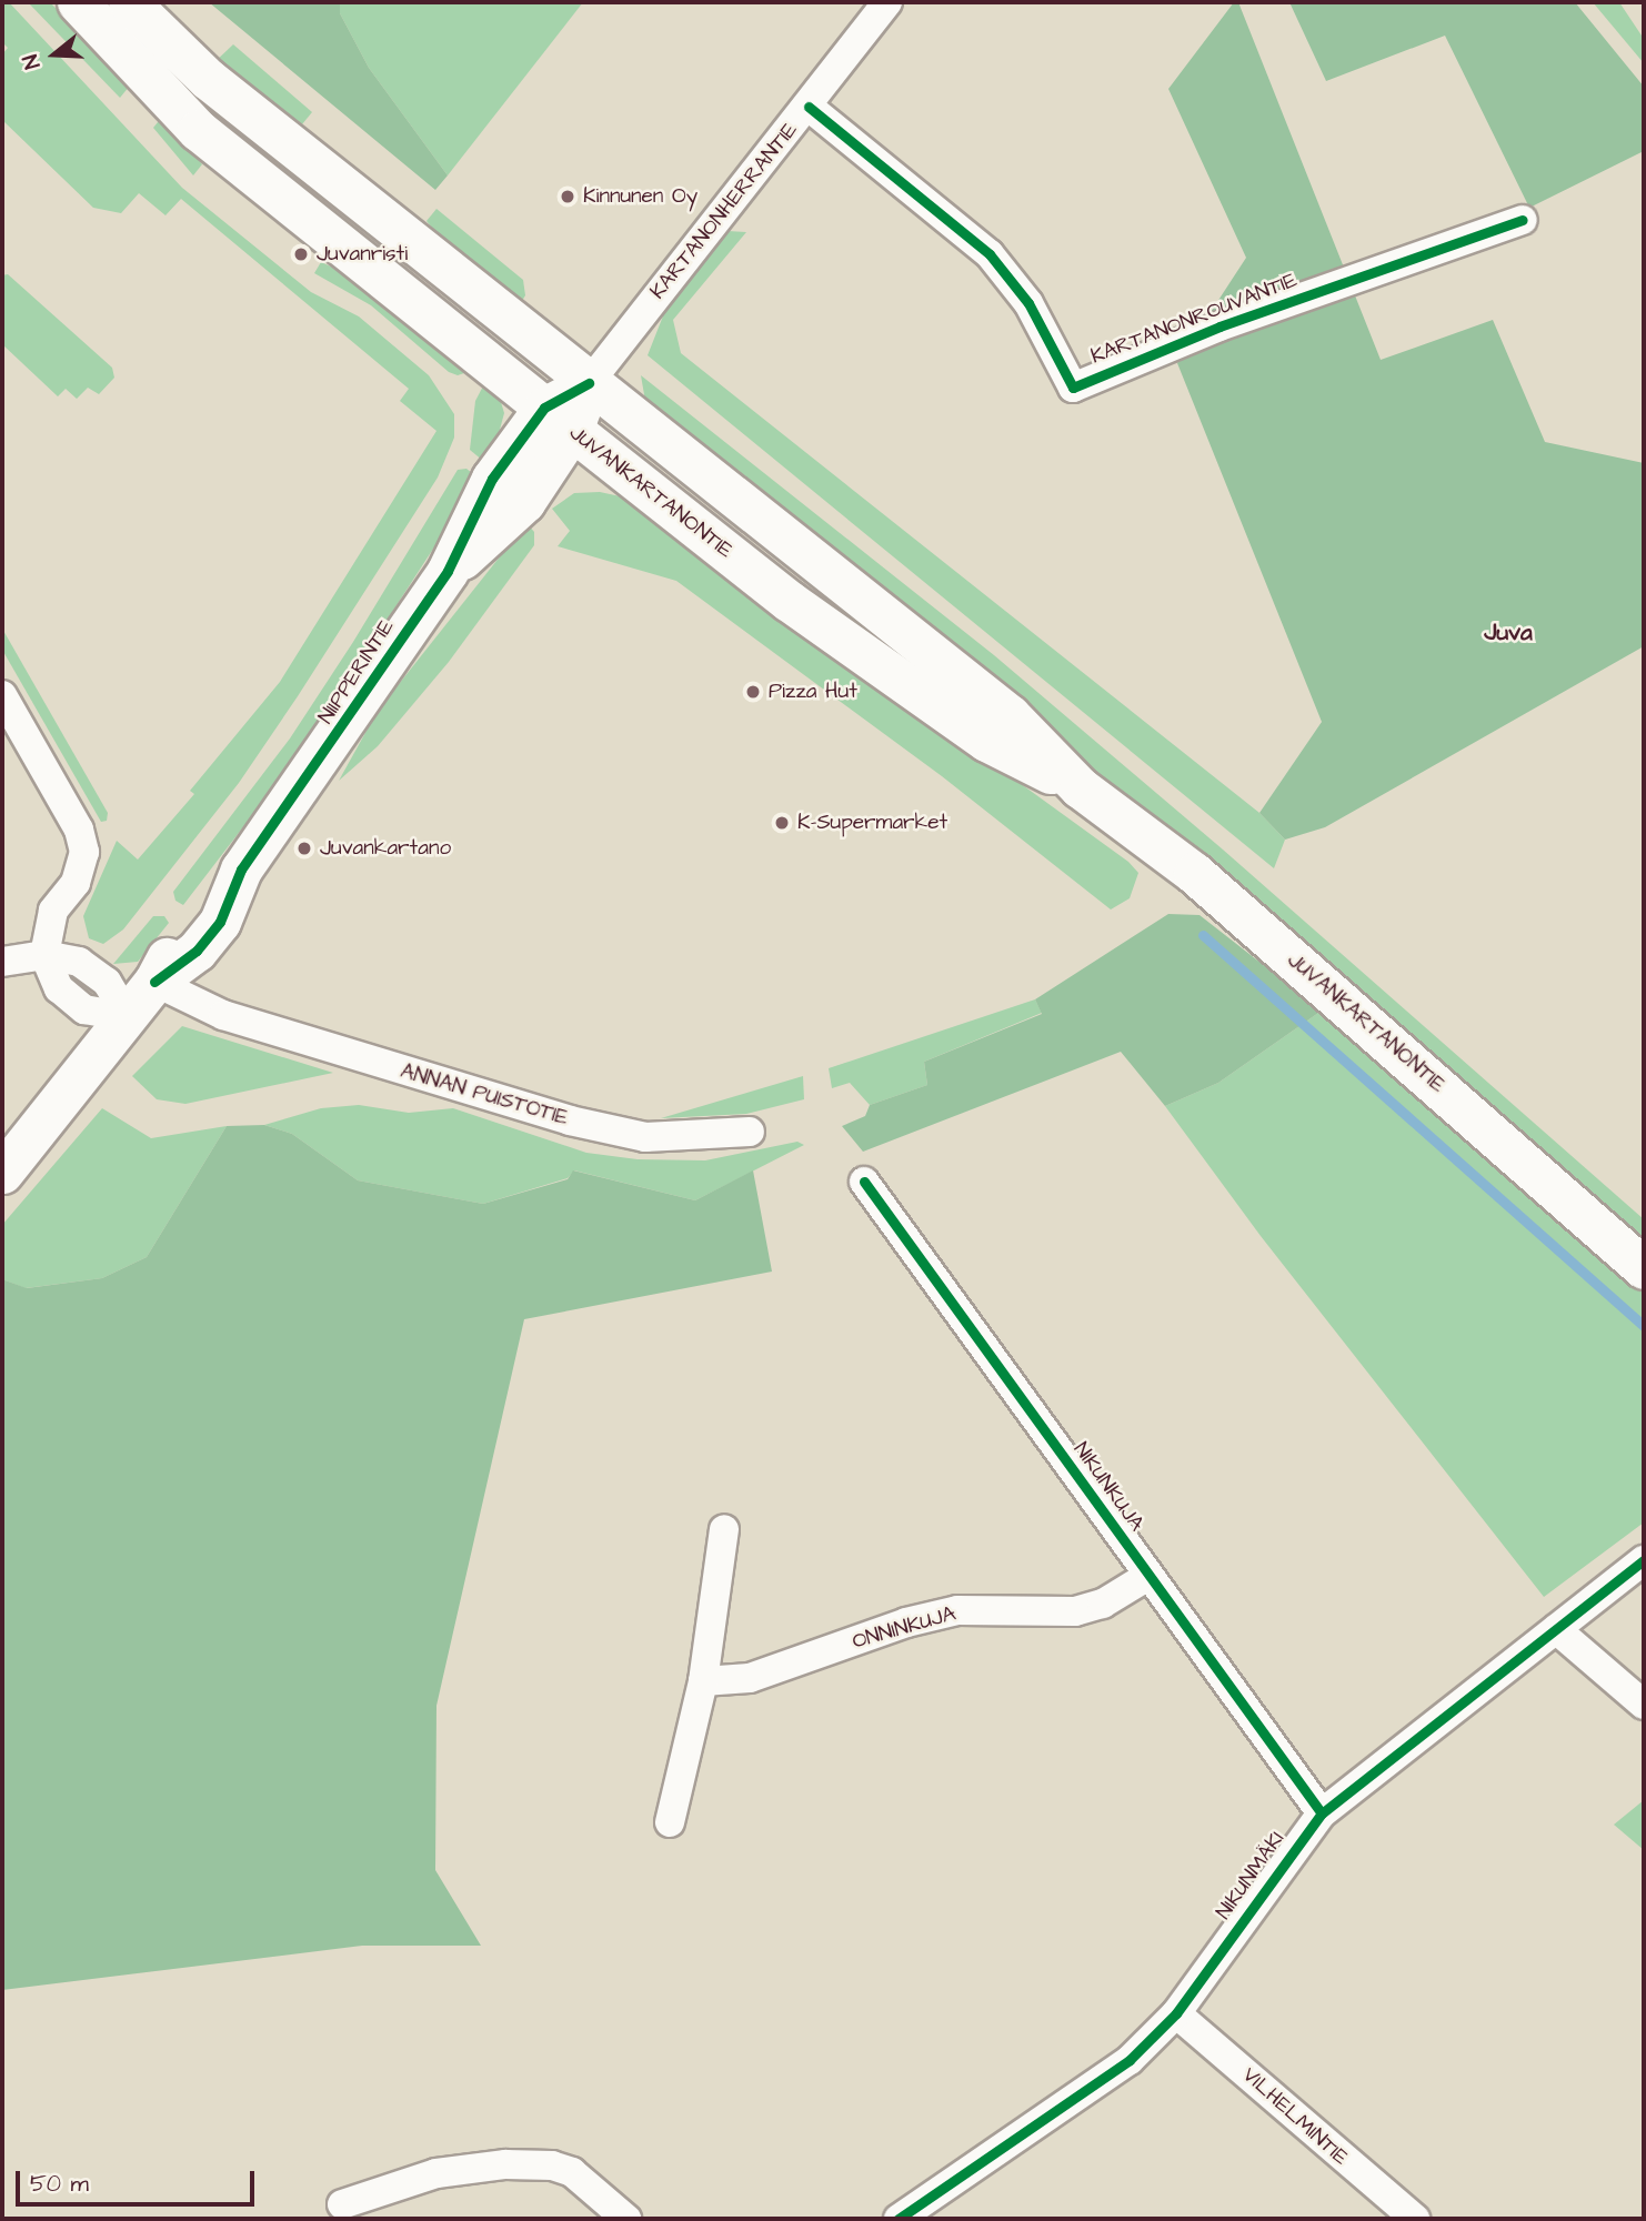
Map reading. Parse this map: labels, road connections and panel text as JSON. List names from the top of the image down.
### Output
{
  "streets": {
    "main road": ["JUVANKARTANONTIE", "NIIPPERINTIE"],
    "street": [
      "KARTANONHERRANTIE",
      "KARTANONROUVANTIE",
      "ANNAN PUISTOTIE",
      "NIKUNKUJA",
      "ONNINKUJA",
      "NIKUNMÄKI",
      "VILHELMINTIE"
    ]
  },
  "crossings": [
    ["KARTANONHERRANTIE", "KARTANONROUVANTIE"],
    ["KARTANONHERRANTIE", "JUVANKARTANONTIE"],
    ["KARTANONHERRANTIE", "NIIPPERINTIE"],
    ["JUVANKARTANONTIE", "NIIPPERINTIE"],
    ["NIIPPERINTIE", "ANNAN PUISTOTIE"],
    ["NIKUNKUJA", "ONNINKUJA"],
    ["NIKUNKUJA", "NIKUNMÄKI"],
    ["NIKUNMÄKI", "VILHELMINTIE"]
  ],
  "districts": ["Juva"],
  "places": [
    "Kinnunen Oy",
    "Juvanristi",
    "Pizza Hut",
    "K-Supermarket",
    "Juvankartano"
  ],
  "scale_bar": "50 m",
  "north": "left"
}
